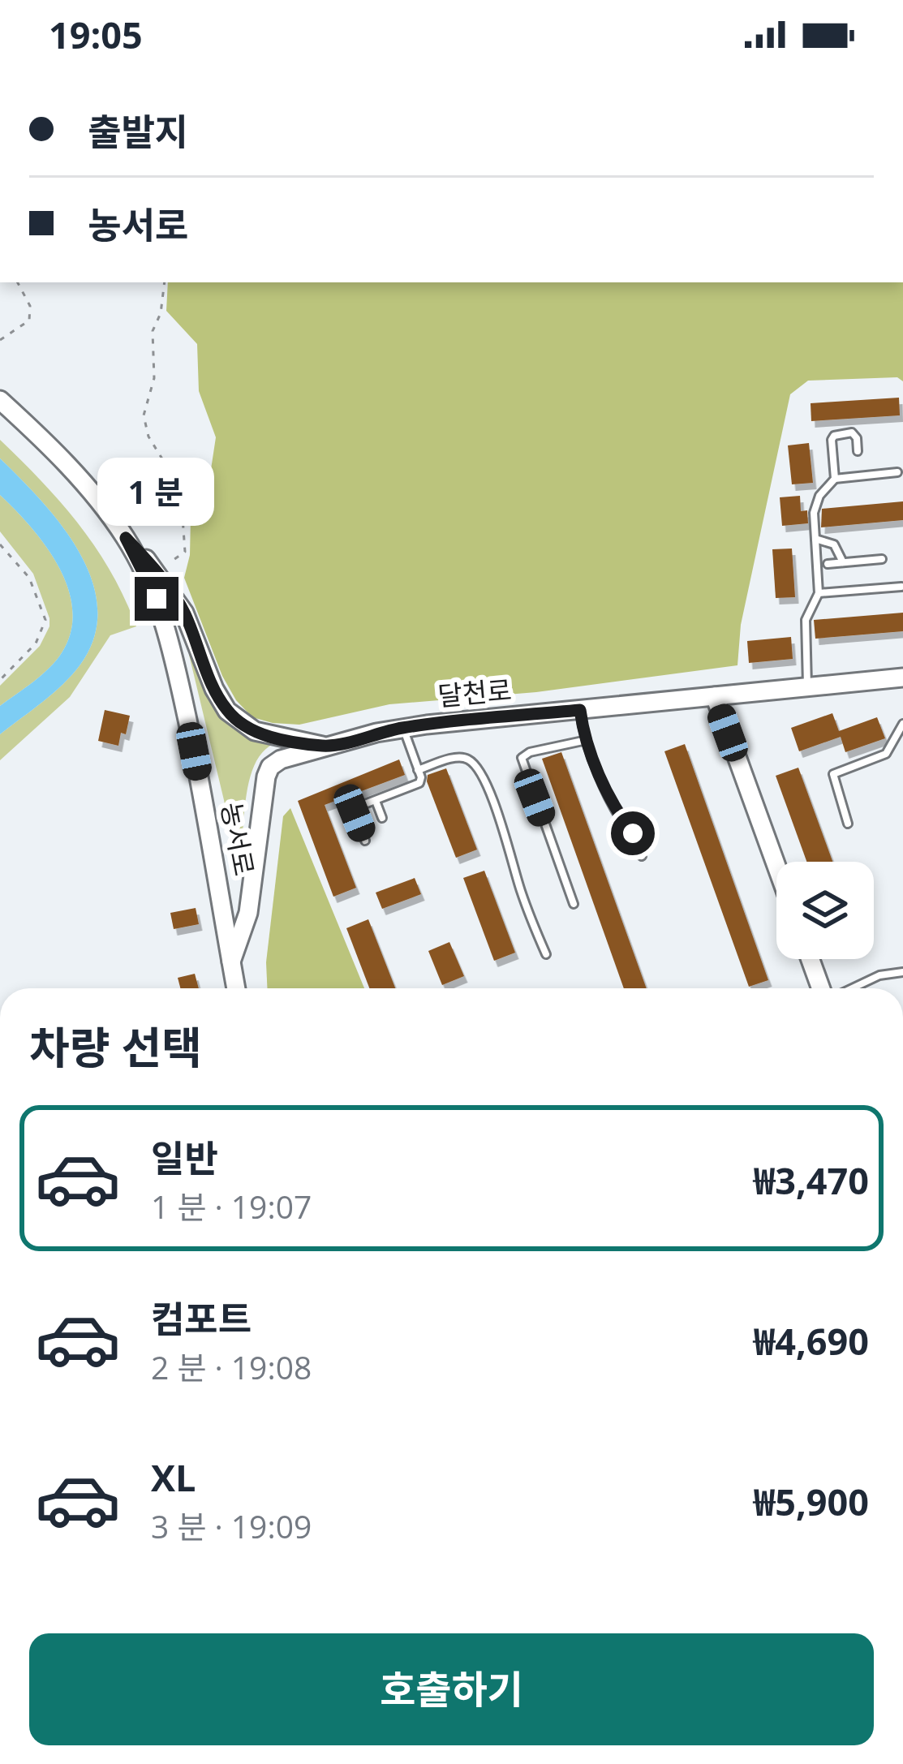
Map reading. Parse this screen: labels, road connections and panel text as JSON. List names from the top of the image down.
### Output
{
  "streets": {
    "street": ["달천로", "농서로"]
  },
  "crossings": [
    ["달천로", "농서로"]
  ],
  "page": {
    "status": "19:05",
    "banner": ["출발지", "농서로"],
    "bubble": "1 분",
    "heading": "차량 선택",
    "list": [
      {
        "name": "일반",
        "note": "1 분 · 19:07",
        "value": "₩3,470"
      },
      {
        "name": "컴포트",
        "note": "2 분 · 19:08",
        "value": "₩4,690"
      },
      {
        "name": "XL",
        "note": "3 분 · 19:09",
        "value": "₩5,900"
      }
    ],
    "buttons": "호출하기"
  }
}
